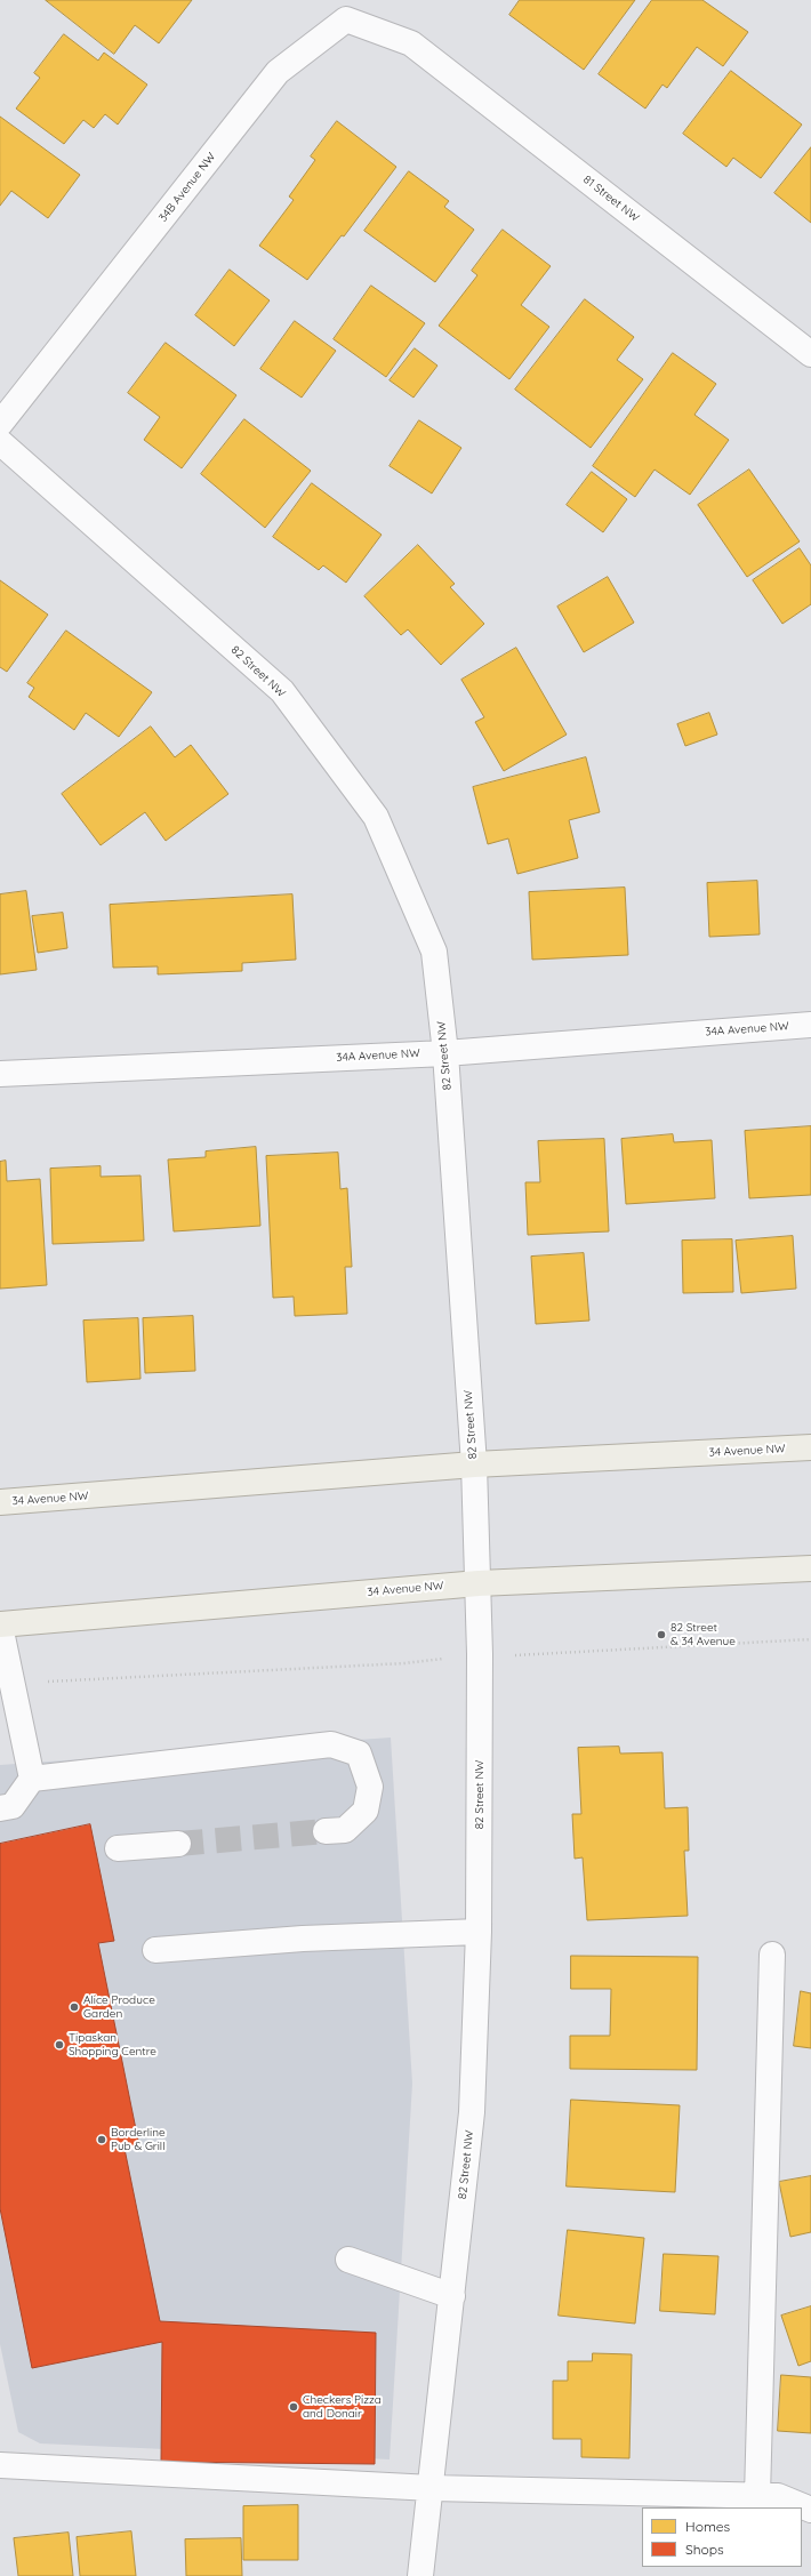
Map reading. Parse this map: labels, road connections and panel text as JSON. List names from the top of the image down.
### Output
{
  "streets": {
    "main road": ["34 Avenue NW"],
    "street": [
      "34B Avenue NW",
      "81 Street NW",
      "82 Street NW",
      "34A Avenue NW"
    ]
  },
  "crossings": [
    ["34B Avenue NW", "81 Street NW"],
    ["82 Street NW", "34A Avenue NW"],
    ["82 Street NW", "34 Avenue NW"]
  ],
  "places": [
    "82 Street & 34 Avenue",
    "Alice Produce Garden",
    "Tipaskan Shopping Centre",
    "Borderline Pub & Grill",
    "Checkers Pizza and Donair"
  ],
  "legend": ["Homes", "Shops"]
}
